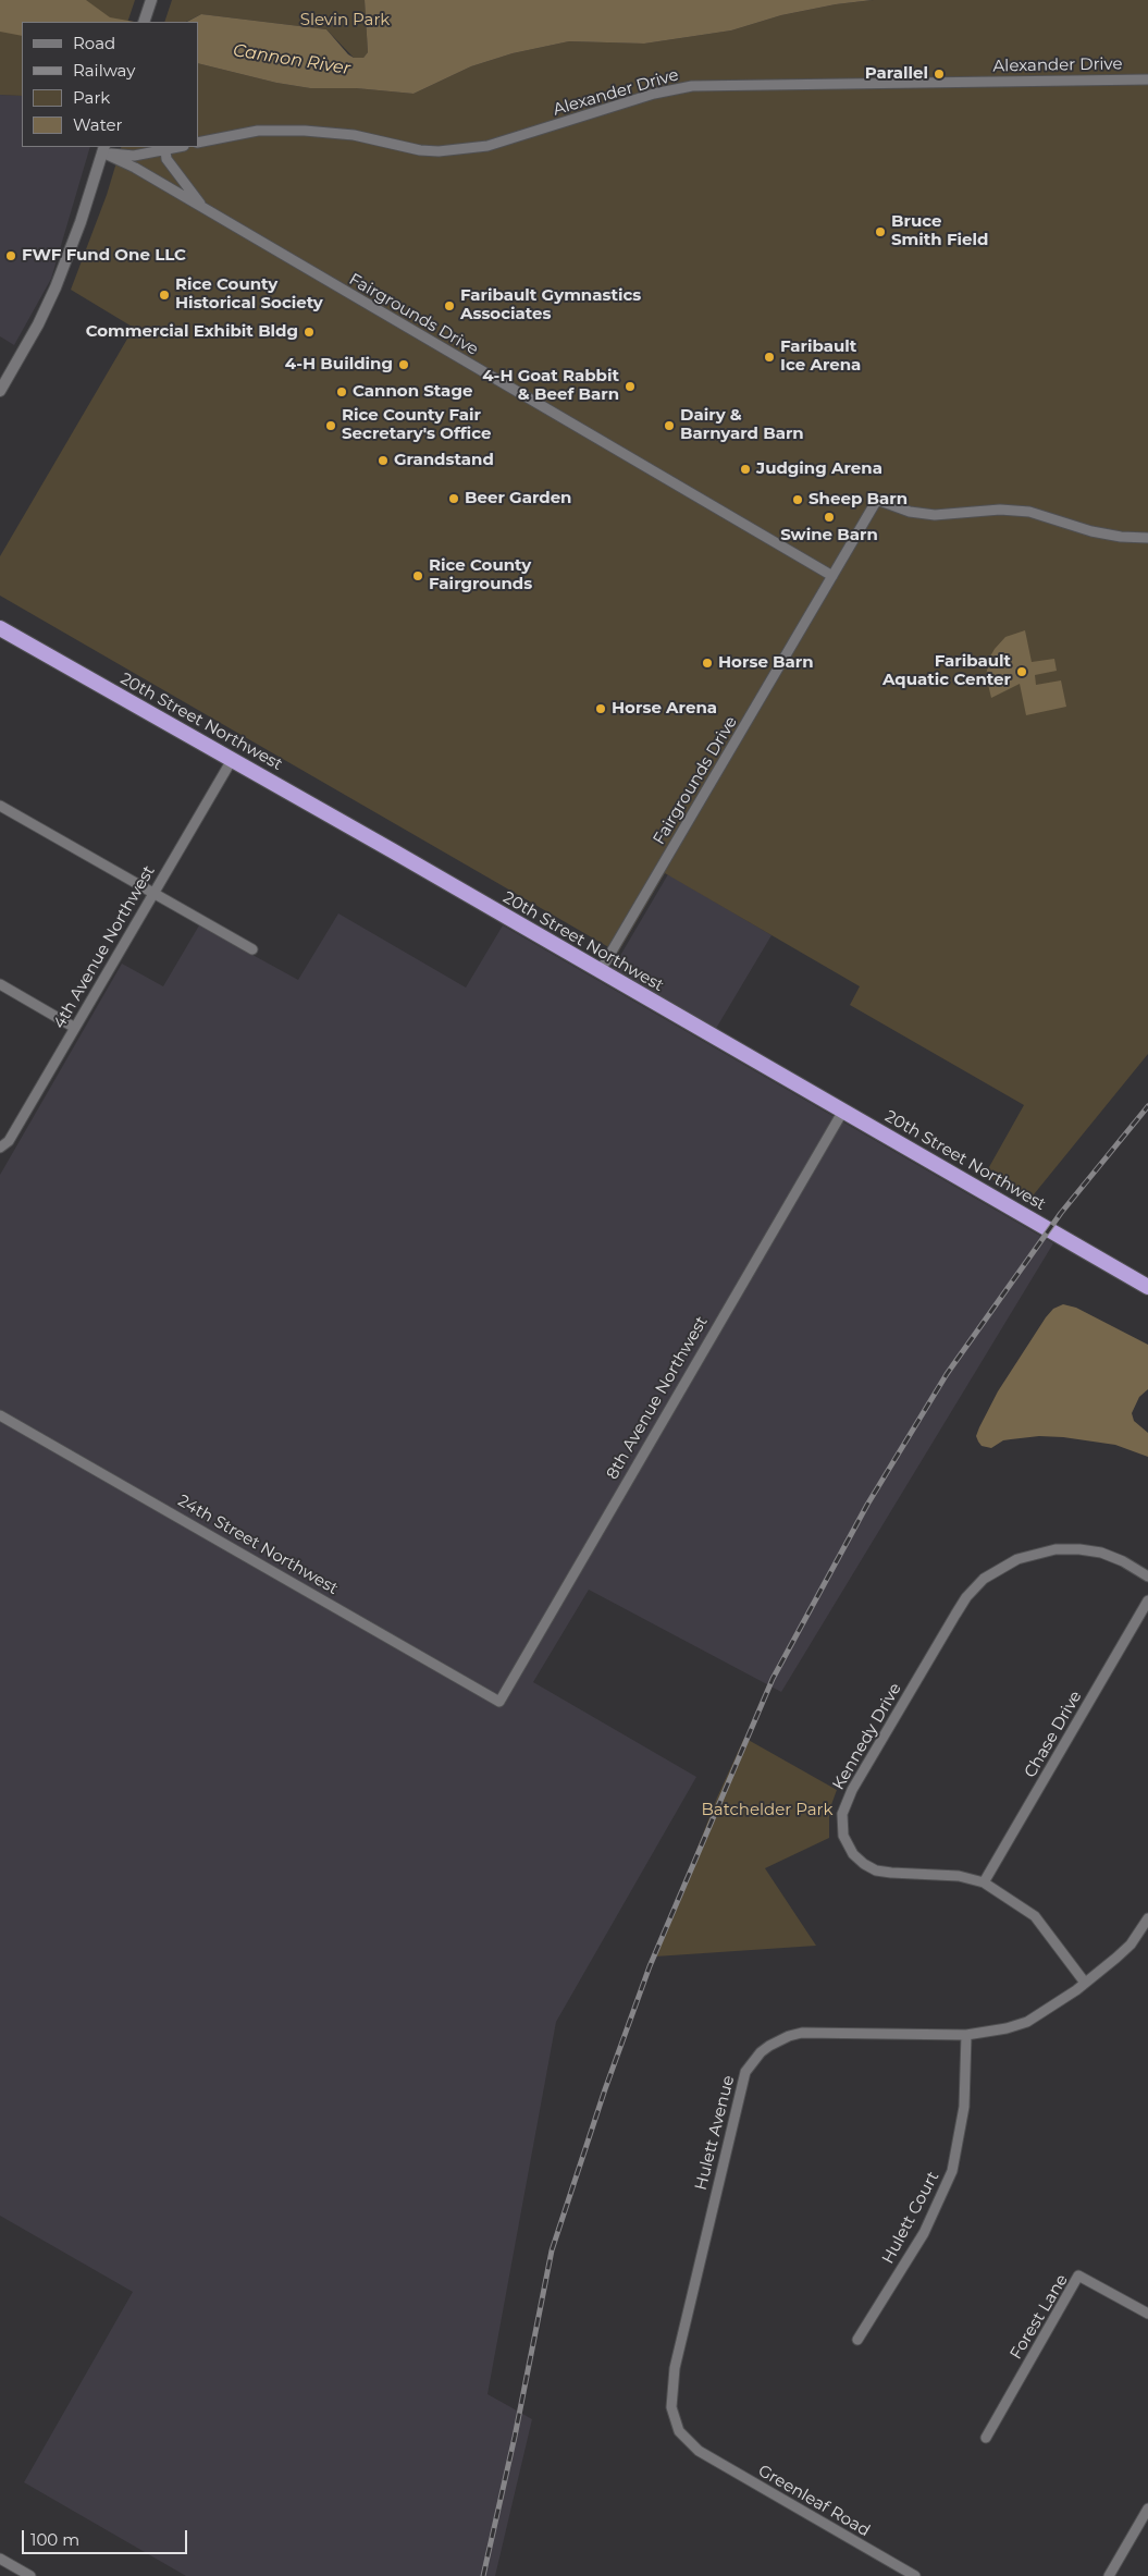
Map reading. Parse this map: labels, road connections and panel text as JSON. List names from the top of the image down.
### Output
{
  "streets": {
    "highway": ["20th Street Northwest"],
    "street": [
      "Alexander Drive",
      "Fairgrounds Drive",
      "4th Avenue Northwest",
      "8th Avenue Northwest",
      "24th Street Northwest",
      "Chase Drive",
      "Kennedy Drive",
      "Hulett Avenue",
      "Hulett Court",
      "Forest Lane",
      "Greenleaf Road"
    ]
  },
  "crossings": [
    ["Fairgrounds Drive", "20th Street Northwest"],
    ["20th Street Northwest", "4th Avenue Northwest"],
    ["20th Street Northwest", "8th Avenue Northwest"],
    ["8th Avenue Northwest", "24th Street Northwest"],
    ["Chase Drive", "Kennedy Drive"],
    ["Kennedy Drive", "Hulett Avenue"],
    ["Hulett Avenue", "Hulett Court"],
    ["Hulett Avenue", "Greenleaf Road"]
  ],
  "water": ["Cannon River"],
  "parks": ["Slevin Park", "Batchelder Park"],
  "places": [
    "Parallel",
    "Bruce Smith Field",
    "FWF Fund One LLC",
    "Rice County Historical Society",
    "Faribault Gymnastics Associates",
    "Commercial Exhibit Bldg",
    "Faribault Ice Arena",
    "4-H Building",
    "4-H Goat Rabbit & Beef Barn",
    "Cannon Stage",
    "Rice County Fair Secretary's Office",
    "Dairy & Barnyard Barn",
    "Grandstand",
    "Judging Arena",
    "Beer Garden",
    "Sheep Barn",
    "Swine Barn",
    "Rice County Fairgrounds",
    "Horse Barn",
    "Faribault Aquatic Center",
    "Horse Arena"
  ],
  "legend": [
    "Road",
    "Railway",
    "Park",
    "Water"
  ],
  "scale_bar": "100 m"
}
